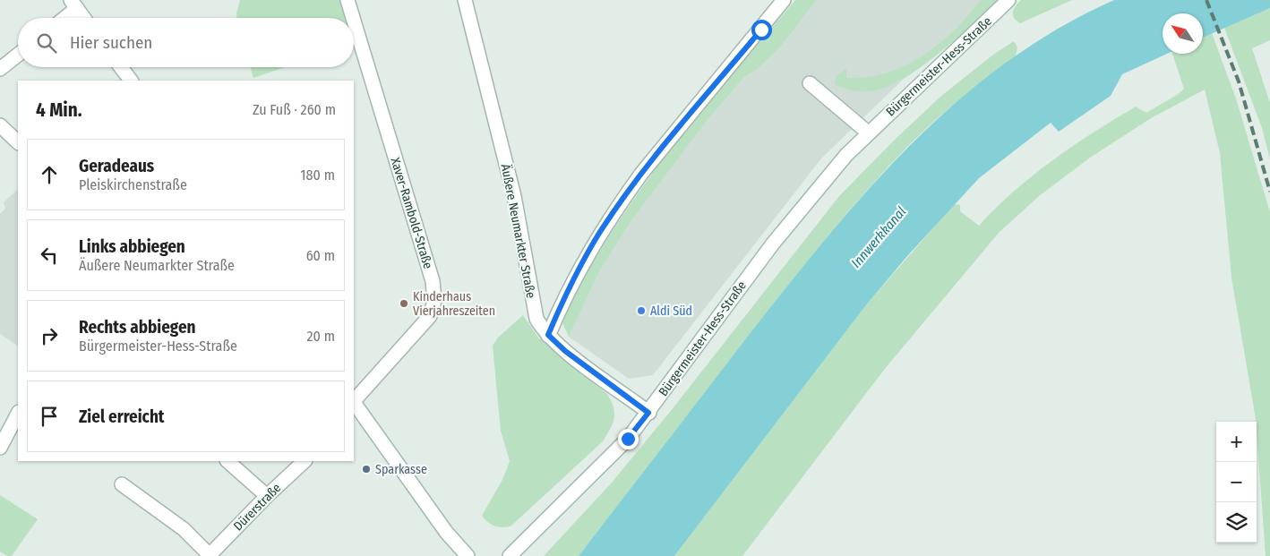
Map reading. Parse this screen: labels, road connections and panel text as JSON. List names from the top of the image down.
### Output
{
  "streets": {
    "street": [
      "Bürgermeister-Hess-Straße",
      "Xaver-Rambold-Straße",
      "Äußere Neumarkter Straße",
      "Dürerstraße"
    ]
  },
  "crossings": [
    ["Bürgermeister-Hess-Straße", "Äußere Neumarkter Straße"]
  ],
  "water": ["Innwerkkanal"],
  "places": ["Kinderhaus Vierjahreszeiten", "Aldi Süd", "Sparkasse"],
  "north": "top left",
  "page": {
    "search": "Hier suchen",
    "heading": ["4 Min.", "Zu Fuß · 260 m"],
    "list": [
      ["Geradeaus", "Pleiskirchenstraße", "180 m"],
      ["Links abbiegen", "Äußere Neumarkter Straße", "60 m"],
      ["Rechts abbiegen", "Bürgermeister-Hess-Straße", "20 m"],
      "Ziel erreicht"
    ],
    "map_buttons": ["+", "−"]
  }
}
